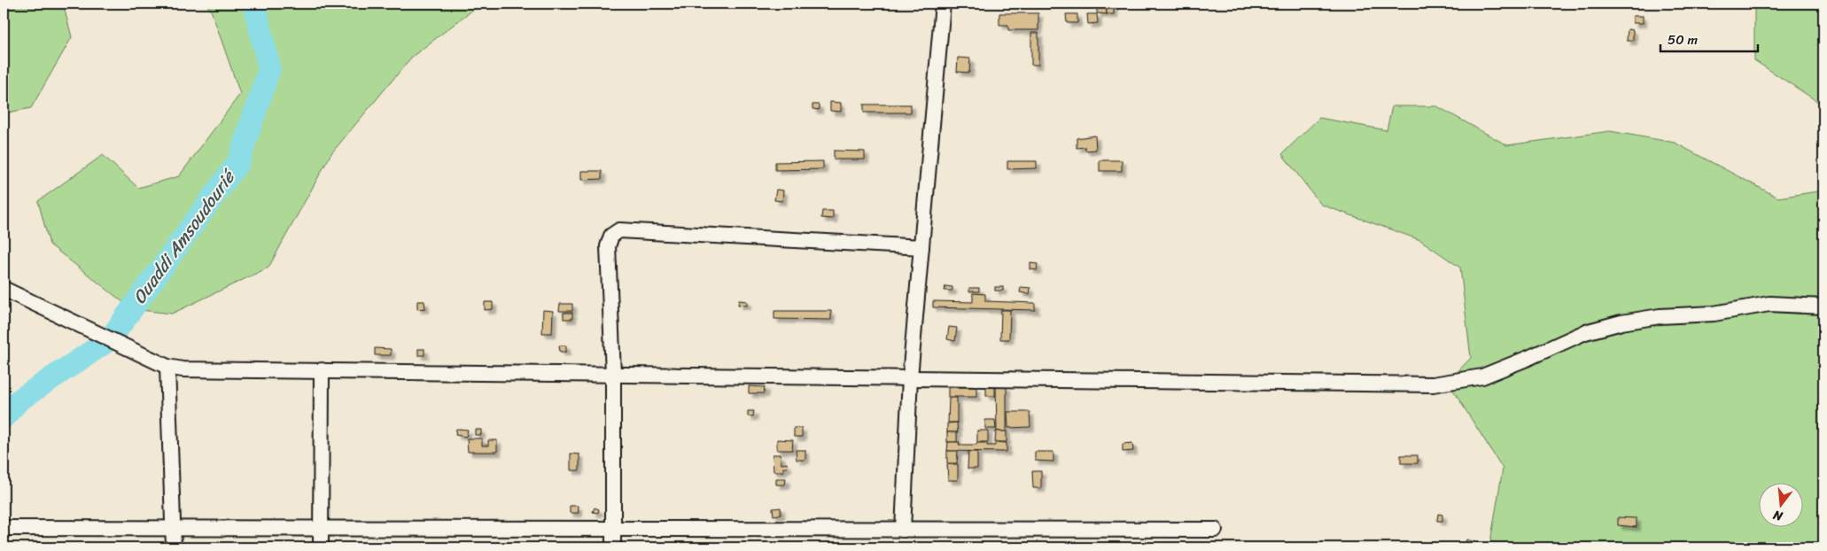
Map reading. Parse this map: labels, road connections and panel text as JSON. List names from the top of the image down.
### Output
{
  "water": ["Ouaddi Amsoudourié"],
  "scale_bar": "50 m",
  "north": "bottom"
}
